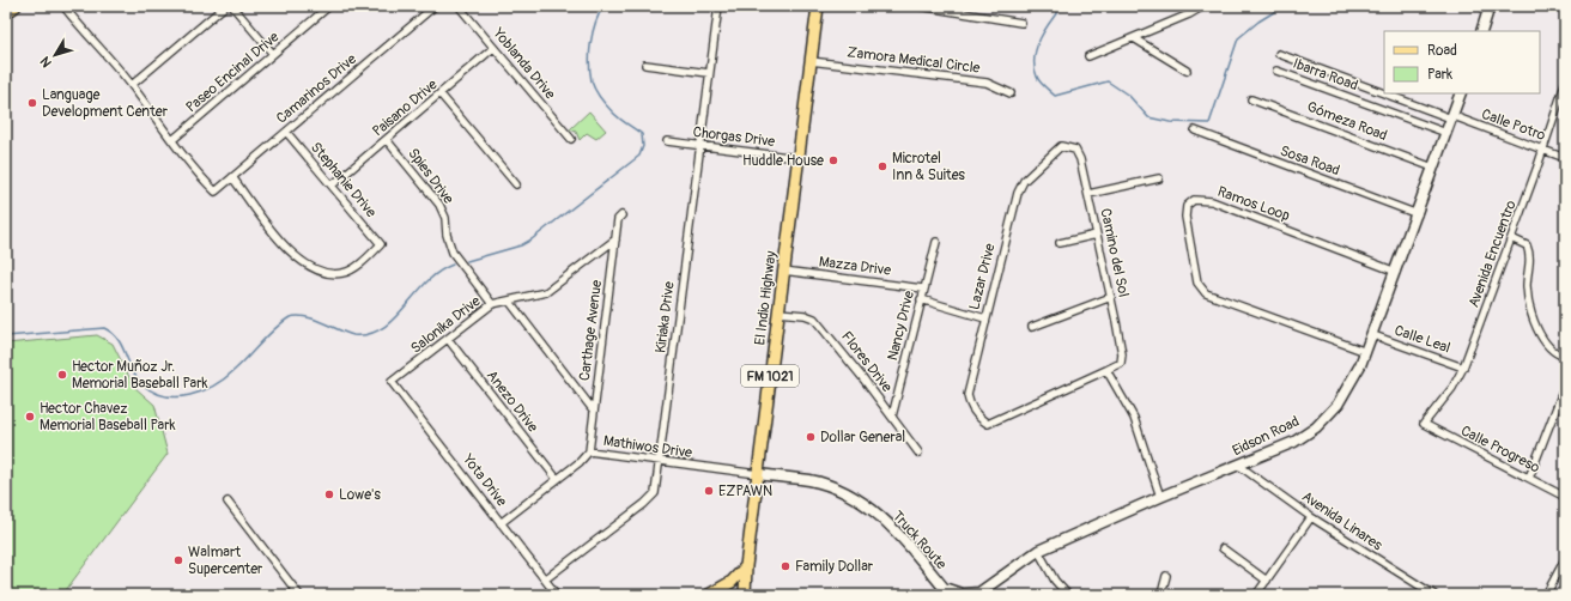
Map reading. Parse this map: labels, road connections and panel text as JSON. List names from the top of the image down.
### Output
{
  "streets": {
    "main road": ["El Indio Highway", "FM 1021"],
    "street": [
      "Zamora Medical Circle",
      "Yoblanda Drive",
      "Paseo Encinal Drive",
      "Ibarra Road",
      "Camarinos Drive",
      "Paisano Drive",
      "Gómeza Road",
      "Calle Potro",
      "Chorgas Drive",
      "Sosa Road",
      "Spies Drive",
      "Stephanie Drive",
      "Ramos Loop",
      "Camino del Sol",
      "Avenida Encuentro",
      "Mazza Drive",
      "Lazar Drive",
      "Kiriaka Drive",
      "Salonika Drive",
      "Nancy Drive",
      "Carthage Avenue",
      "Calle Leal",
      "Flores Drive",
      "Anezo Drive",
      "Eidson Road",
      "Mathiwos Drive",
      "Calle Progreso",
      "Yota Drive",
      "Avenida Linares",
      "Truck Route"
    ]
  },
  "crossings": [
    ["Zamora Medical Circle", "El Indio Highway"],
    ["Yoblanda Drive", "Paisano Drive"],
    ["Paseo Encinal Drive", "Camarinos Drive"],
    ["Ibarra Road", "Eidson Road"],
    ["Camarinos Drive", "Stephanie Drive"],
    ["Paisano Drive", "Spies Drive"],
    ["Paisano Drive", "Stephanie Drive"],
    ["Gómeza Road", "Eidson Road"],
    ["Calle Potro", "Avenida Encuentro"],
    ["Calle Potro", "Eidson Road"],
    ["Chorgas Drive", "El Indio Highway"],
    ["Chorgas Drive", "Kiriaka Drive"],
    ["Sosa Road", "Eidson Road"],
    ["Spies Drive", "Salonika Drive"],
    ["Ramos Loop", "Eidson Road"],
    ["Camino del Sol", "Lazar Drive"],
    ["Avenida Encuentro", "Calle Leal"],
    ["Avenida Encuentro", "Calle Progreso"],
    ["Mazza Drive", "El Indio Highway"],
    ["Mazza Drive", "Nancy Drive"],
    ["El Indio Highway", "Flores Drive"],
    ["El Indio Highway", "Mathiwos Drive"],
    ["El Indio Highway", "Truck Route"],
    ["Kiriaka Drive", "Mathiwos Drive"],
    ["Kiriaka Drive", "Yota Drive"],
    ["Salonika Drive", "Carthage Avenue"],
    ["Salonika Drive", "Anezo Drive"],
    ["Salonika Drive", "Yota Drive"],
    ["Nancy Drive", "Flores Drive"],
    ["Carthage Avenue", "Mathiwos Drive"],
    ["Calle Leal", "Eidson Road"],
    ["Anezo Drive", "Mathiwos Drive"],
    ["Eidson Road", "Avenida Linares"],
    ["Mathiwos Drive", "Yota Drive"],
    ["Mathiwos Drive", "Truck Route"]
  ],
  "places": [
    "Language Development Center",
    "Huddle House",
    "Microtel Inn & Suites",
    "Hector Muñoz Jr. Memorial Baseball Park",
    "Hector Chavez Memorial Baseball Park",
    "Dollar General",
    "EZPAWN",
    "Lowe's",
    "Walmart Supercenter",
    "Family Dollar"
  ],
  "legend": ["Road", "Park"],
  "north": "bottom left"
}
